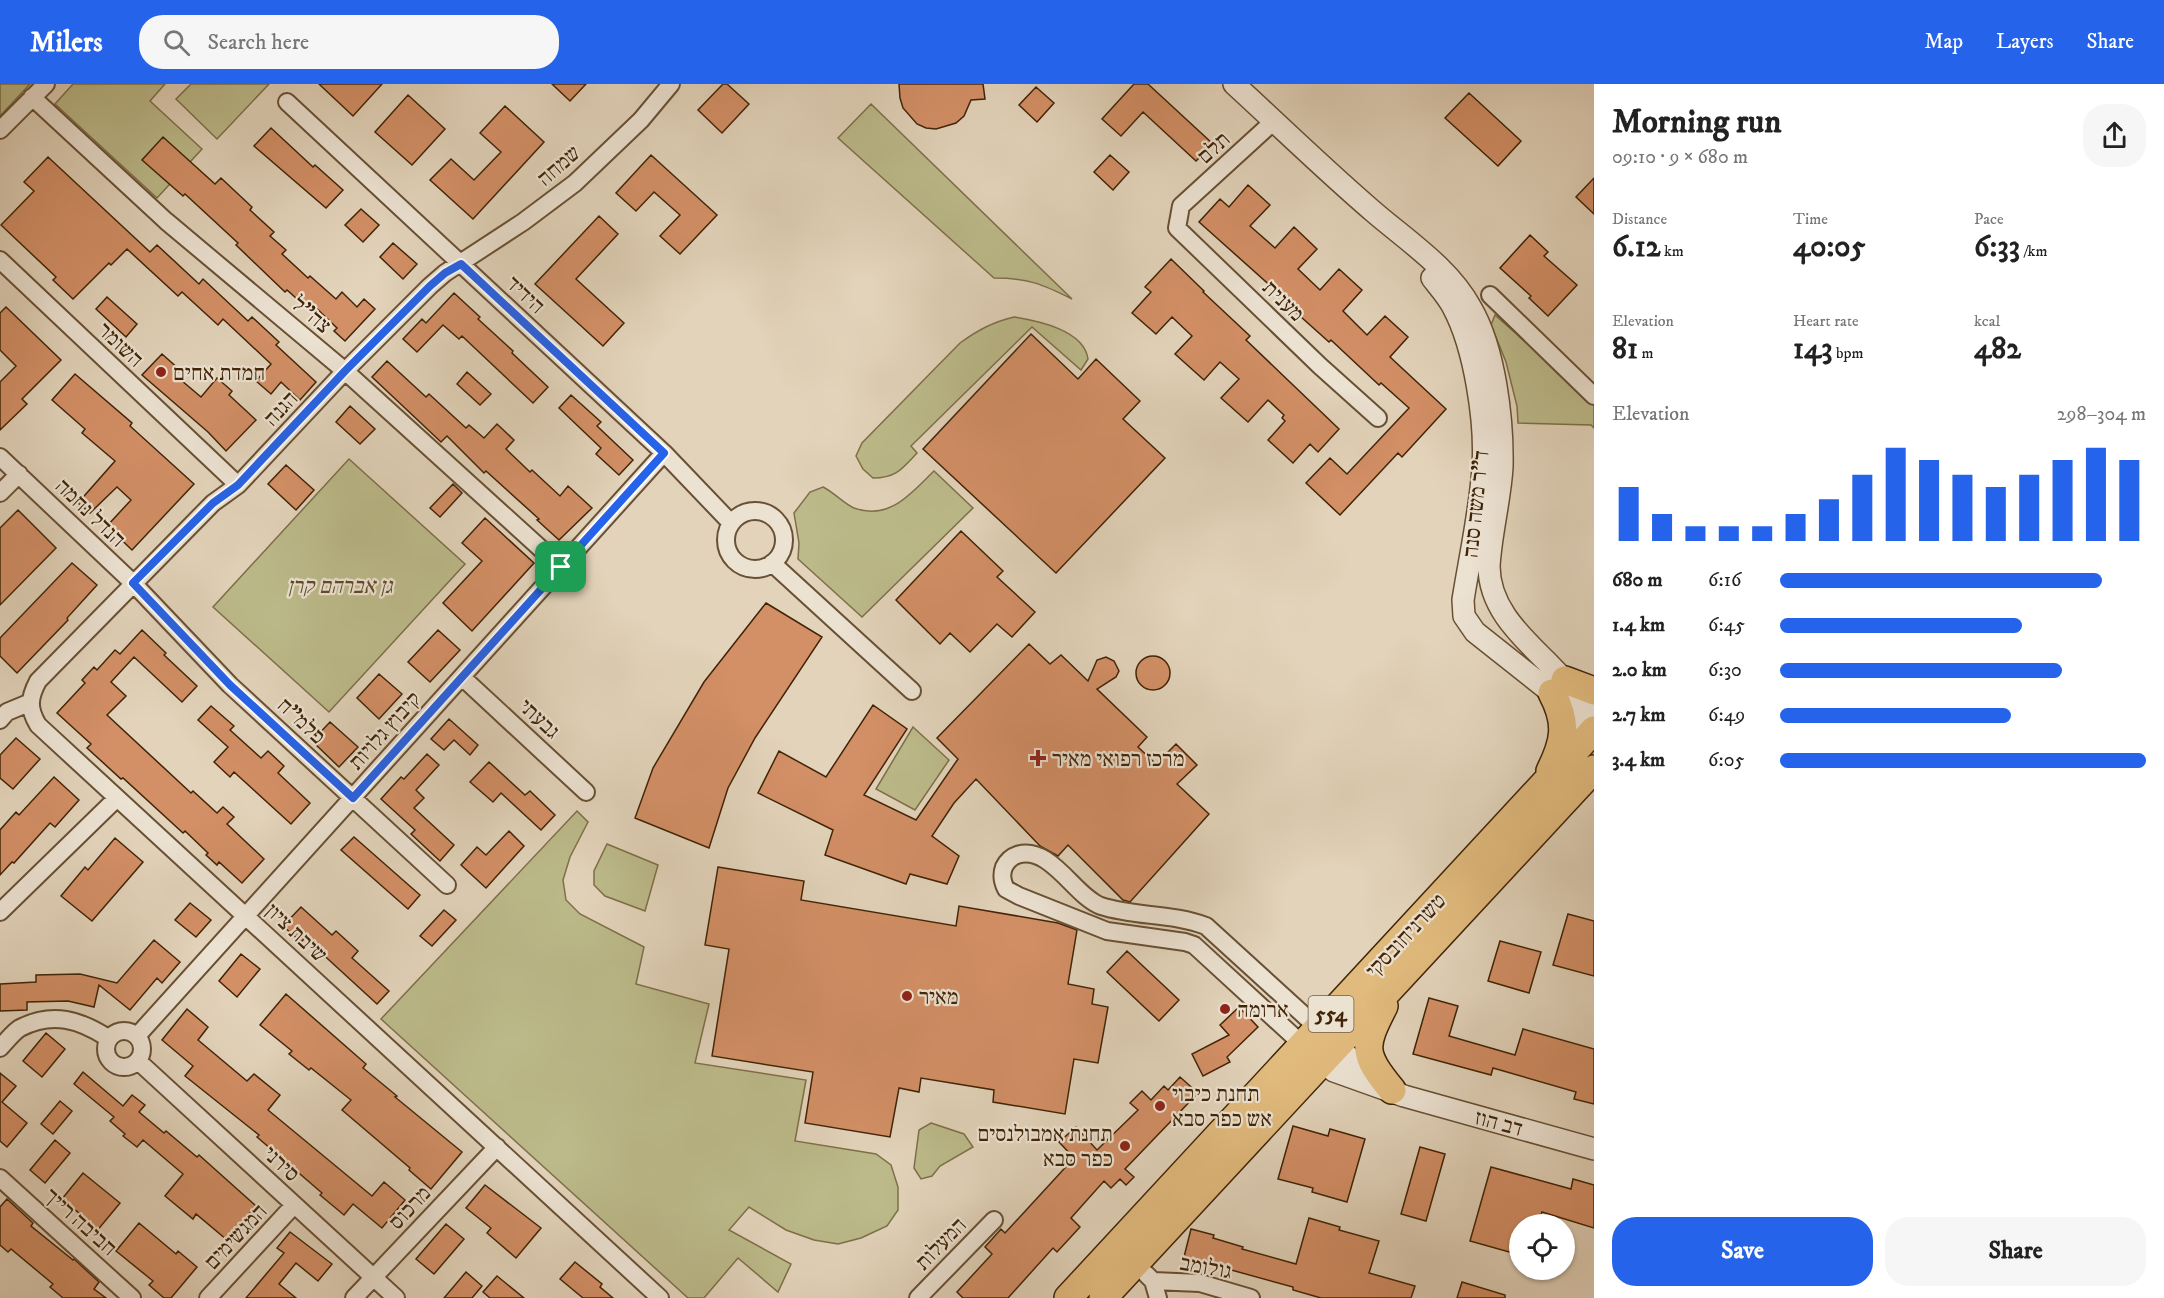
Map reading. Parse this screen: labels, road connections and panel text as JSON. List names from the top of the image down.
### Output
{
  "streets": {
    "main road": ["טשרניחובסקי", "554"],
    "street": [
      "תלם",
      "שמחה",
      "הידיד",
      "מענית",
      "צה\"ל",
      "השומר",
      "הגנה",
      "ד\"ר משה סנה",
      "הנדל נחמה",
      "גבעתי",
      "פלמ\"ח",
      "קיבוץ גלויות",
      "שיבת ציון",
      "דב הוז",
      "סירני",
      "מרכוס",
      "חביבה רייך",
      "המגשימים",
      "המעלות",
      "גולומב"
    ]
  },
  "crossings": [
    ["תלם", "מענית"],
    ["תלם", "ד\"ר משה סנה"],
    ["שמחה", "הידיד"],
    ["שמחה", "הגנה"],
    ["הידיד", "הגנה"],
    ["הידיד", "קיבוץ גלויות"],
    ["צה\"ל", "הגנה"],
    ["צה\"ל", "קיבוץ גלויות"],
    ["השומר", "הגנה"],
    ["הגנה", "הנדל נחמה"],
    ["הגנה", "פלמ\"ח"],
    ["ד\"ר משה סנה", "טשרניחובסקי"],
    ["הנדל נחמה", "פלמ\"ח"],
    ["גבעתי", "קיבוץ גלויות"],
    ["פלמ\"ח", "קיבוץ גלויות"],
    ["קיבוץ גלויות", "שיבת ציון"],
    ["קיבוץ גלויות", "סירני"],
    ["שיבת ציון", "מרכוס"],
    ["טשרניחובסקי", "דב הוז"],
    ["טשרניחובסקי", "גולומב"],
    ["סירני", "מרכוס"],
    ["סירני", "המגשימים"]
  ],
  "parks": ["גן אברהם קרן"],
  "places": {
    "other": [
      "חמדת אחים",
      "מאיר",
      "ארומה",
      "תחנת כיבוי אש כפר סבא",
      "תחנת אמבולנסים כפר סבא"
    ],
    "health": ["מרכז רפואי מאיר"]
  },
  "page": {
    "header": "Milers",
    "search": "Search here",
    "nav": ["Map", "Layers", "Share"],
    "heading": ["Morning run", "09:10 · 9 × 680 m"],
    "stats": [
      ["Distance", "6.12 km"],
      ["Time", "40:05"],
      ["Pace", "6:33 /km"],
      ["Elevation", "81 m"],
      ["Heart rate", "143 bpm"],
      ["kcal", "482"]
    ],
    "chart": ["Elevation", "298–304 m"],
    "list": [
      {
        "name": "680 m",
        "note": "6:16"
      },
      {
        "name": "1.4 km",
        "note": "6:45"
      },
      {
        "name": "2.0 km",
        "note": "6:30"
      },
      {
        "name": "2.7 km",
        "note": "6:49"
      },
      {
        "name": "3.4 km",
        "note": "6:05"
      }
    ],
    "buttons": ["Save", "Share"]
  }
}
